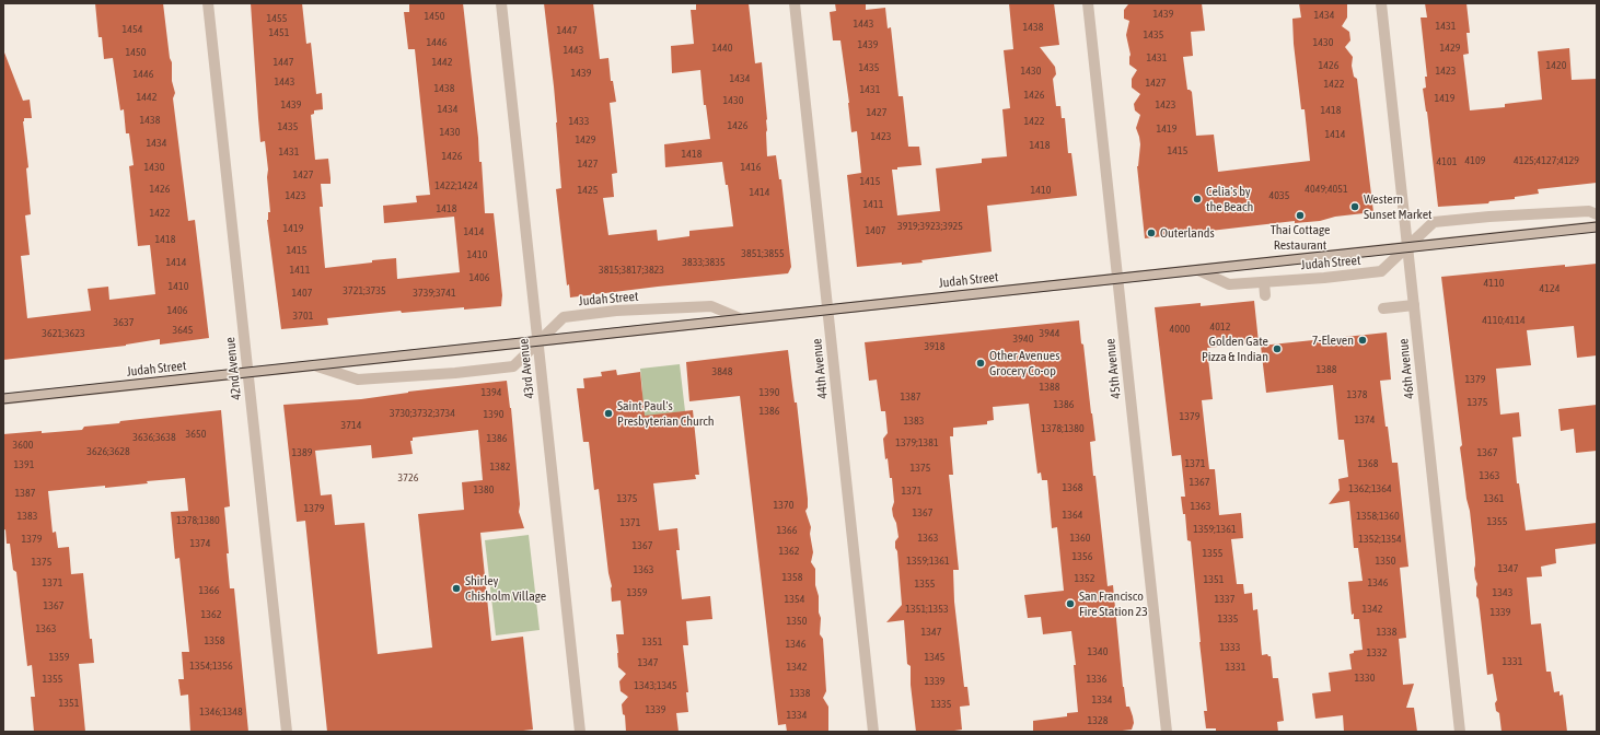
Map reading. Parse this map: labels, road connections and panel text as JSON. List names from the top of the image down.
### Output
{
  "streets": {
    "street": [
      "Judah Street",
      "42nd Avenue",
      "43rd Avenue",
      "44th Avenue",
      "45th Avenue",
      "46th Avenue"
    ]
  },
  "crossings": [
    ["Judah Street", "42nd Avenue"],
    ["Judah Street", "43rd Avenue"],
    ["Judah Street", "44th Avenue"],
    ["Judah Street", "45th Avenue"],
    ["Judah Street", "46th Avenue"]
  ],
  "places": [
    "Celia's by the Beach",
    "Western Sunset Market",
    "Thai Cottage Restaurant",
    "Outerlands",
    "7-Eleven",
    "Golden Gate Pizza & Indian",
    "Other Avenues Grocery Co-op",
    "Saint Paul's Presbyterian Church",
    "Shirley Chisholm Village",
    "San Francisco Fire Station 23"
  ],
  "house_numbers": [
    "1439",
    "1434",
    "1450",
    "1455",
    "1443",
    "1431",
    "1438",
    "1454",
    "1447",
    "1451",
    "1435",
    "1446",
    "1430",
    "1439",
    "1440",
    "1429",
    "1443",
    "1450",
    "1431",
    "1447",
    "1442",
    "1426",
    "1420",
    "1435",
    "1430",
    "1423",
    "1439",
    "1446",
    "1434",
    "1443",
    "1427",
    "1422",
    "1438",
    "1431",
    "1426",
    "1442",
    "1419",
    "1430",
    "1439",
    "1423",
    "1434",
    "1418",
    "1427",
    "1438",
    "1433",
    "1422",
    "1426",
    "1435",
    "1419",
    "1430",
    "1414",
    "1423",
    "1429",
    "1434",
    "1418",
    "1415",
    "1431",
    "1418",
    "1426",
    "4109",
    "4125;4127;4129",
    "4101",
    "1427",
    "1430",
    "1416",
    "1427",
    "1415",
    "1422;1424",
    "1426",
    "4049;4051",
    "1425",
    "1410",
    "1414",
    "1423",
    "4035",
    "1411",
    "1418",
    "1422",
    "3919;3923;3925",
    "1419",
    "1407",
    "1414",
    "1418",
    "1415",
    "3851;3855",
    "1410",
    "1414",
    "3833;3835",
    "1411",
    "3815;3817;3823",
    "1406",
    "4110",
    "1410",
    "4124",
    "3721;3735",
    "1407",
    "3739;3741",
    "1406",
    "3701",
    "4110;4114",
    "3637",
    "4012",
    "4000",
    "3645",
    "3621;3623",
    "3944",
    "3940",
    "3918",
    "1388",
    "3848",
    "1379",
    "1388",
    "1394",
    "1390",
    "1378",
    "1387",
    "1375",
    "1386",
    "1386",
    "3730;3732;3734",
    "1390",
    "1379",
    "1374",
    "1383",
    "3714",
    "1378;1380",
    "3650",
    "3636;3638",
    "1386",
    "1379;1381",
    "3600",
    "3626;3628",
    "1389",
    "1367",
    "1371",
    "1368",
    "1391",
    "1382",
    "1375",
    "1363",
    "3726",
    "1367",
    "1368",
    "1362;1364",
    "1380",
    "1371",
    "1387",
    "1375",
    "1361",
    "1370",
    "1363",
    "1379",
    "1367",
    "1364",
    "1383",
    "1358;1360",
    "1378;1380",
    "1355",
    "1371",
    "1359;1361",
    "1366",
    "1363",
    "1360",
    "1379",
    "1352;1354",
    "1374",
    "1367",
    "1362",
    "1355",
    "1356",
    "1359;1361",
    "1350",
    "1375",
    "1347",
    "1363",
    "1358",
    "1352",
    "1351",
    "1371",
    "1346",
    "1355",
    "1366",
    "1359",
    "1343",
    "1354",
    "1337",
    "1367",
    "1351;1353",
    "1342",
    "1339",
    "1362",
    "1335",
    "1350",
    "1363",
    "1347",
    "1338",
    "1358",
    "1351",
    "1346",
    "1333",
    "1340",
    "1332",
    "1359",
    "1345",
    "1331",
    "1347",
    "1354;1356",
    "1342",
    "1331",
    "1330",
    "1355",
    "1336",
    "1339",
    "1343;1345",
    "1338",
    "1334",
    "1351",
    "1335",
    "1339",
    "1346;1348",
    "1334",
    "1328"
  ]
}
